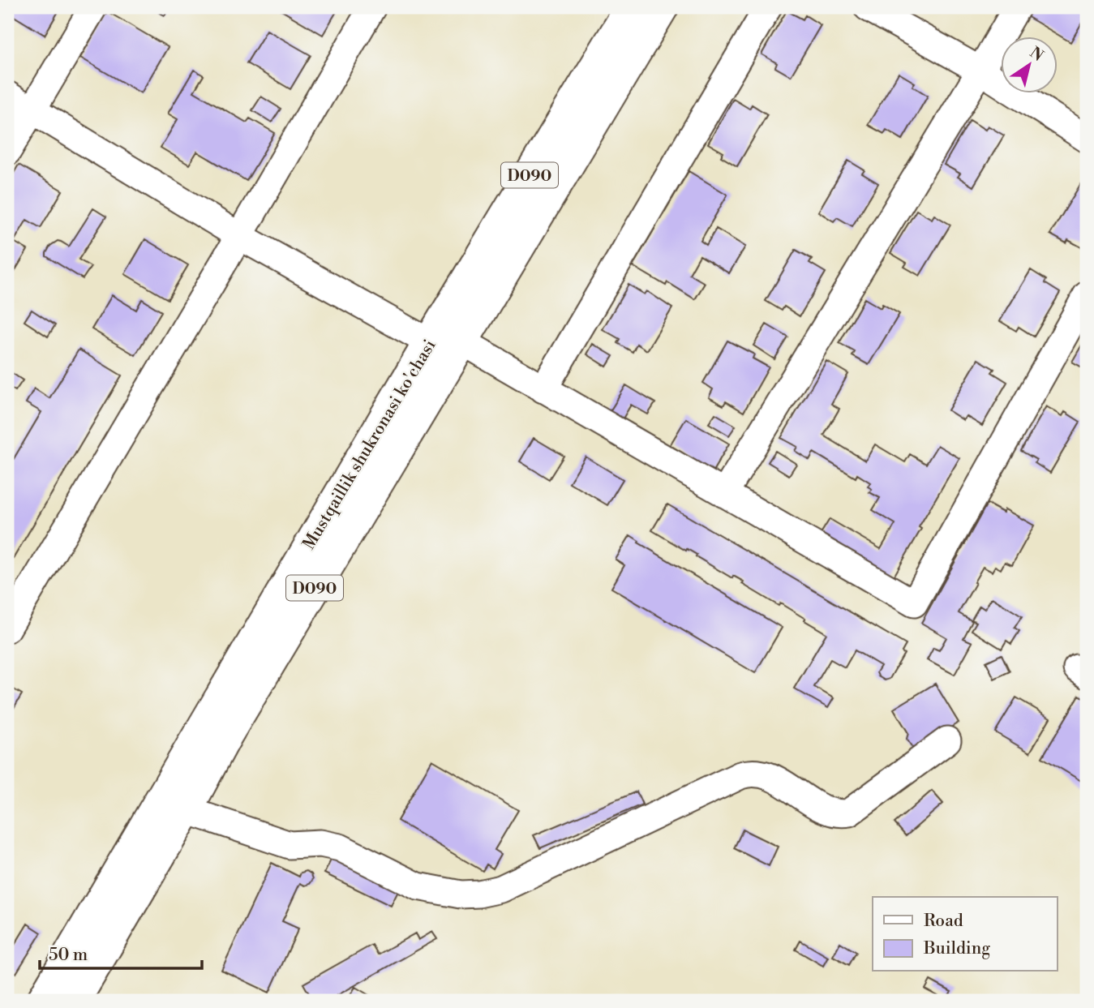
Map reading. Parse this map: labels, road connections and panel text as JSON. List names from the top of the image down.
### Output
{
  "streets": {
    "main road": ["D090", "Mustqaillik shukronasi ko'chasi"]
  },
  "legend": ["Road", "Building"],
  "scale_bar": "50 m",
  "north": "top right"
}
